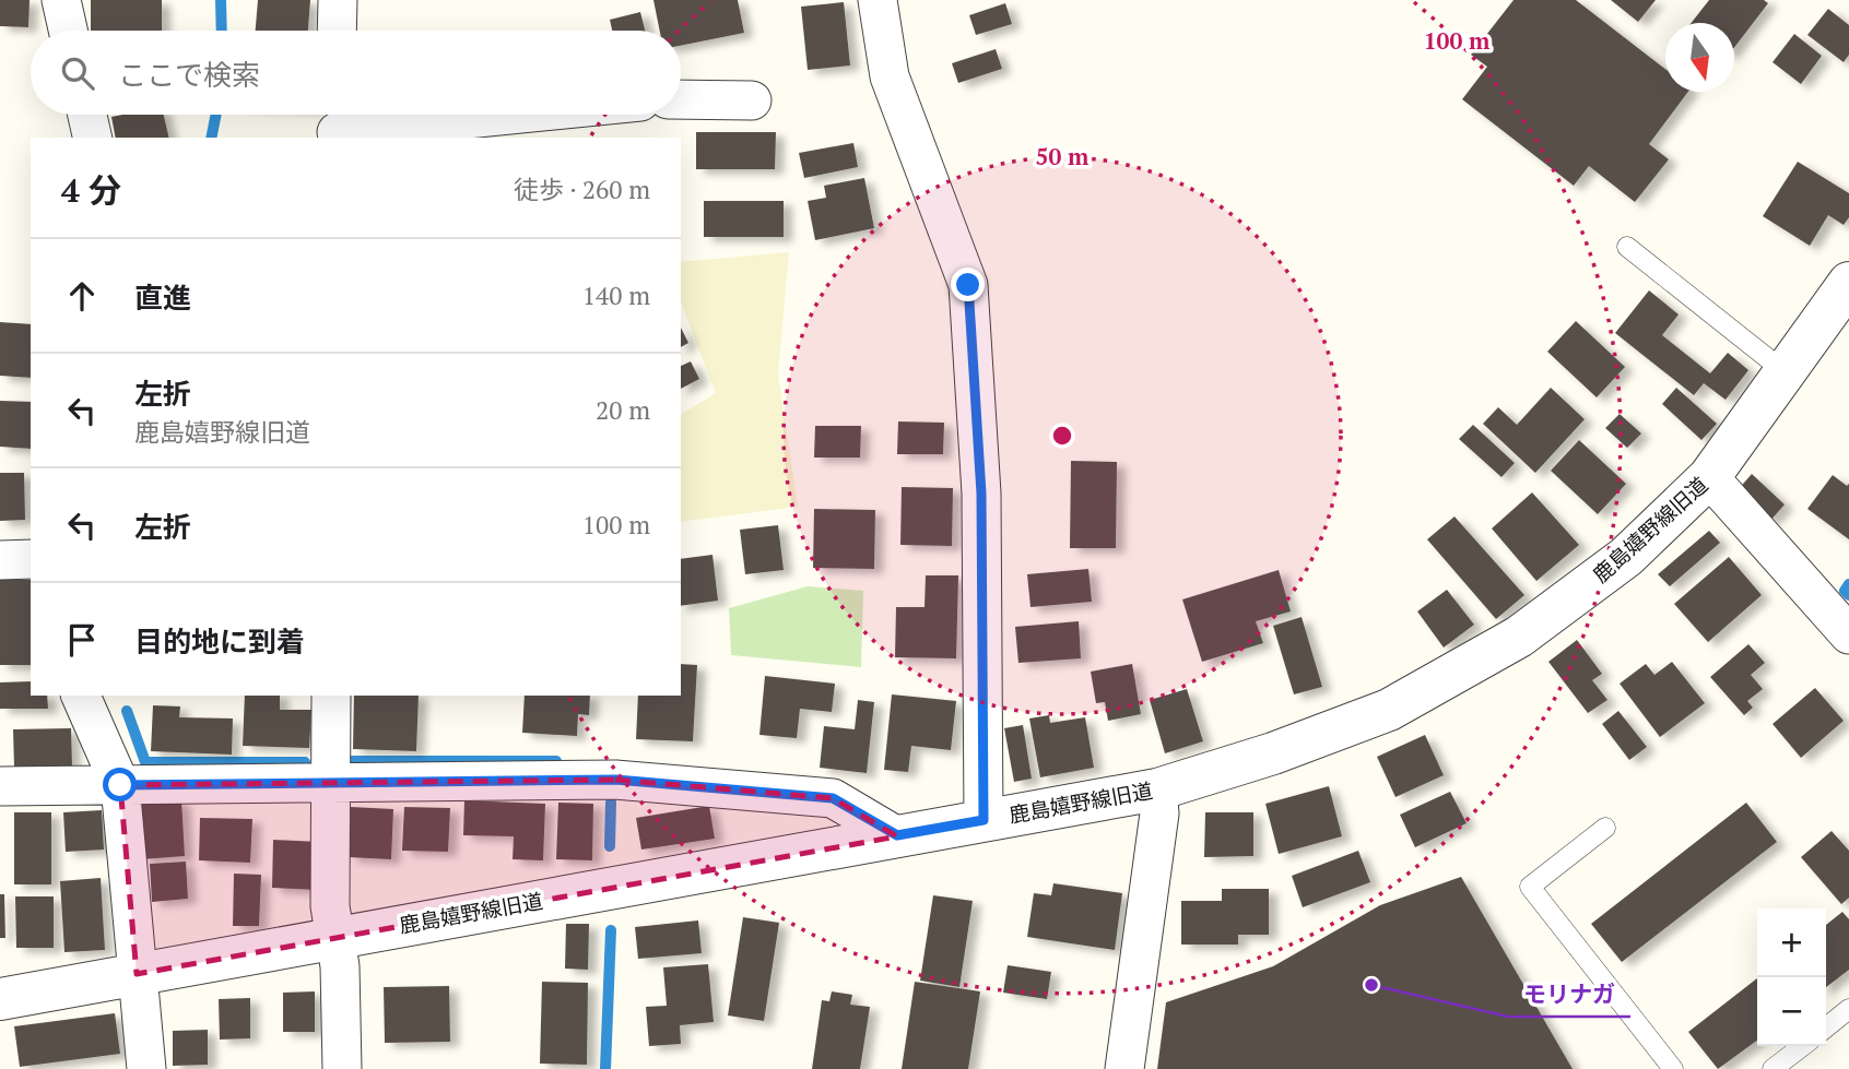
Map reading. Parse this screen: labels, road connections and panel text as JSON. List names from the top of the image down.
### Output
{
  "streets": {
    "street": ["鹿島嬉野線旧道"]
  },
  "places": ["モリナガ"],
  "north": "bottom",
  "page": {
    "search": "ここで検索",
    "heading": ["4 分", "徒歩 · 260 m"],
    "list": [
      ["直進", "140 m"],
      ["左折", "鹿島嬉野線旧道", "20 m"],
      ["左折", "100 m"],
      "目的地に到着"
    ],
    "map_buttons": ["+", "−"]
  },
  "rings": ["100 m", "50 m"]
}
